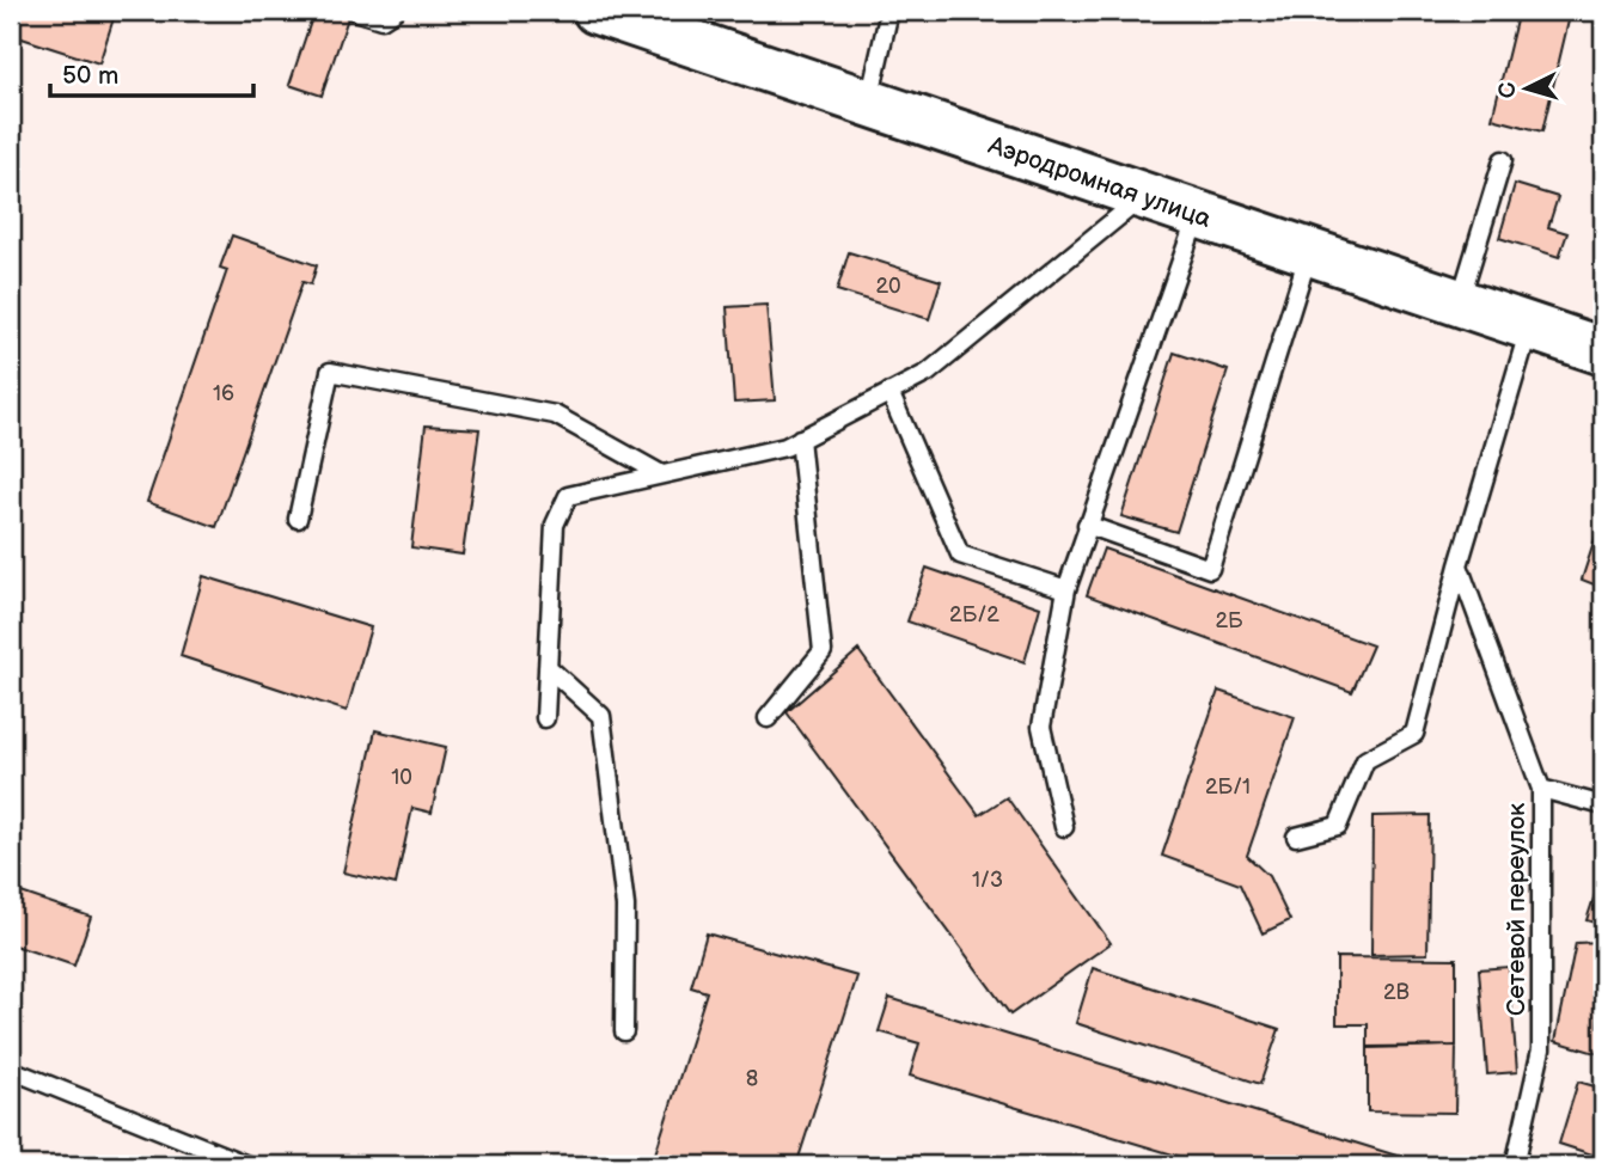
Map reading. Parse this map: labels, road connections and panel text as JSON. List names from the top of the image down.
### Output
{
  "streets": {
    "street": ["Аэродромная улица"],
    "lane": ["Сетевой переулок"]
  },
  "house_numbers": [
    "20",
    "16",
    "2Б/2",
    "2Б",
    "10",
    "2Б/1",
    "1/3",
    "2В",
    "8"
  ],
  "scale_bar": "50 m",
  "north": "left"
}
